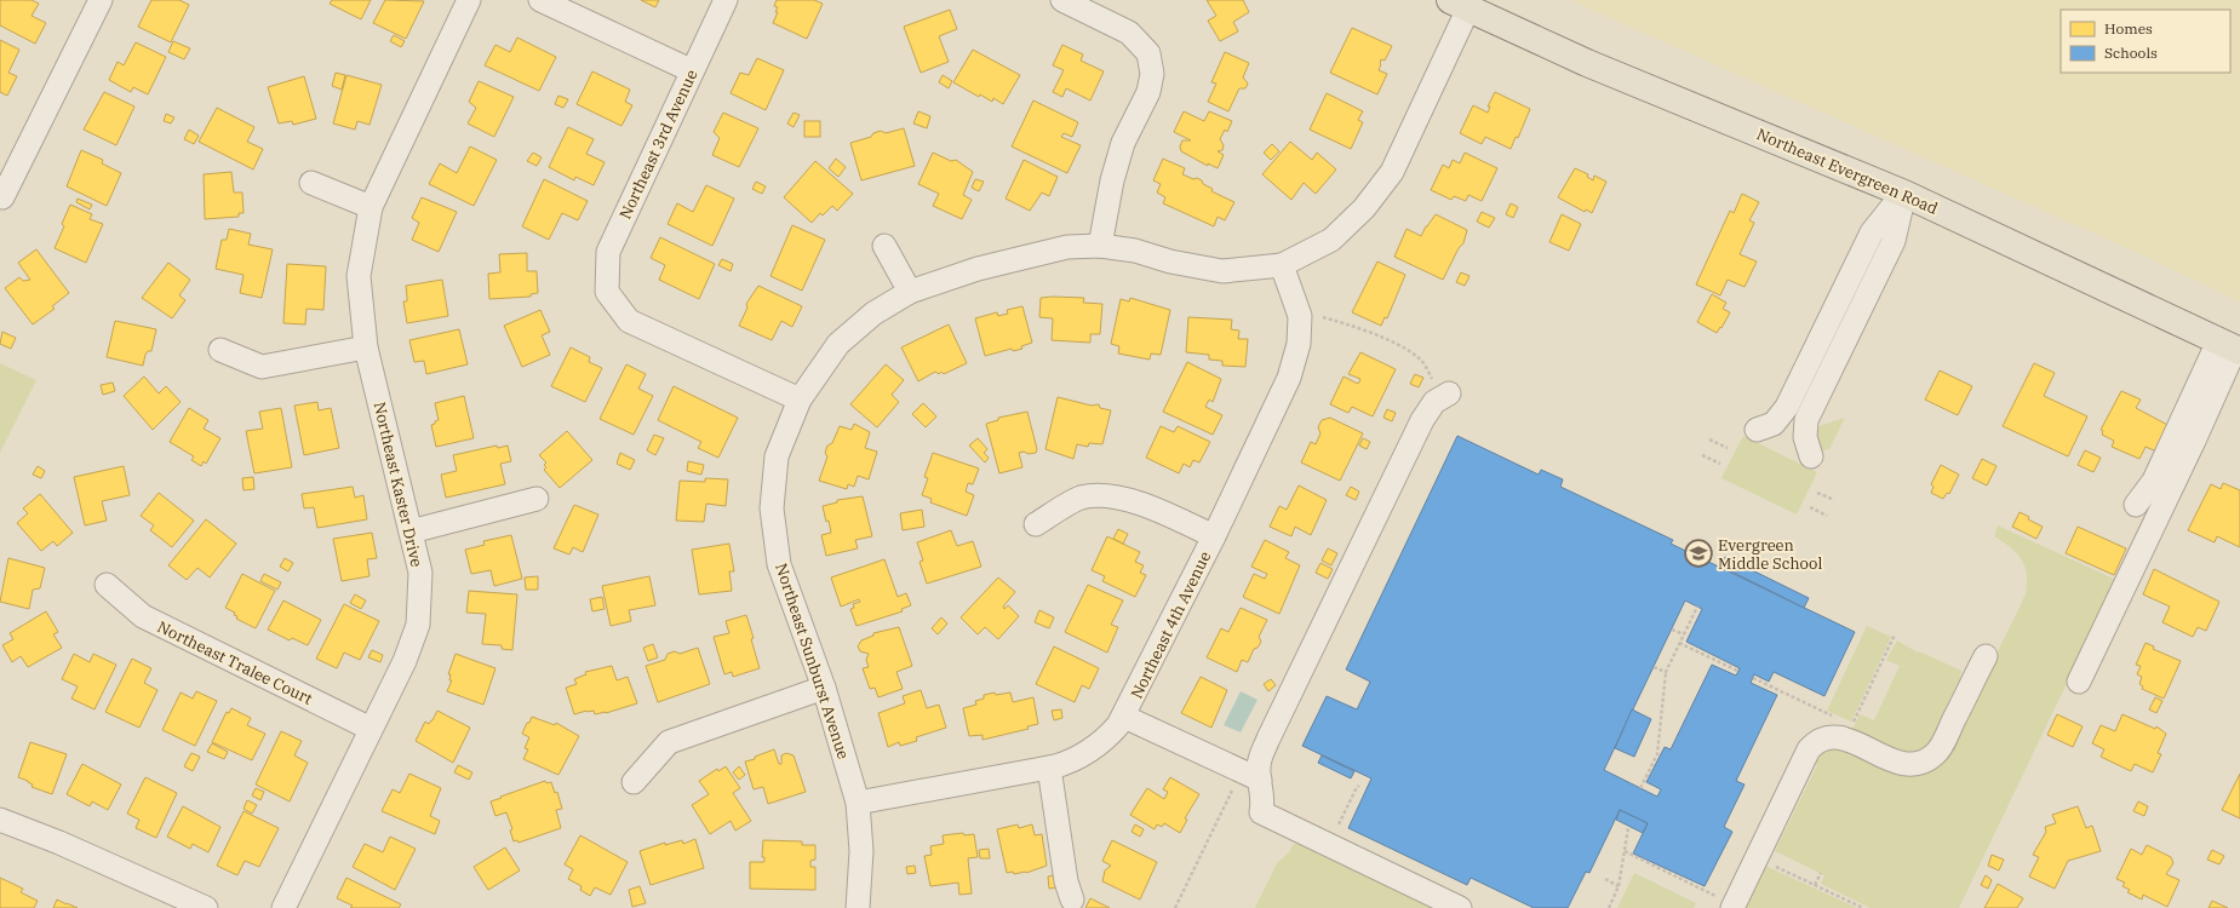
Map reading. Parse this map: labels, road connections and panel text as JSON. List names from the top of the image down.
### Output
{
  "streets": {
    "main road": ["Northeast Evergreen Road"],
    "street": [
      "Northeast 3rd Avenue",
      "Northeast Kaster Drive",
      "Northeast 4th Avenue",
      "Northeast Sunburst Avenue",
      "Northeast Tralee Court"
    ]
  },
  "crossings": [
    ["Northeast 3rd Avenue", "Northeast Sunburst Avenue"],
    ["Northeast Evergreen Road", "Northeast Sunburst Avenue"],
    ["Northeast Kaster Drive", "Northeast Tralee Court"],
    ["Northeast 4th Avenue", "Northeast Sunburst Avenue"]
  ],
  "places": {
    "school or university": ["Evergreen Middle School"]
  },
  "legend": ["Homes", "Schools"]
}
